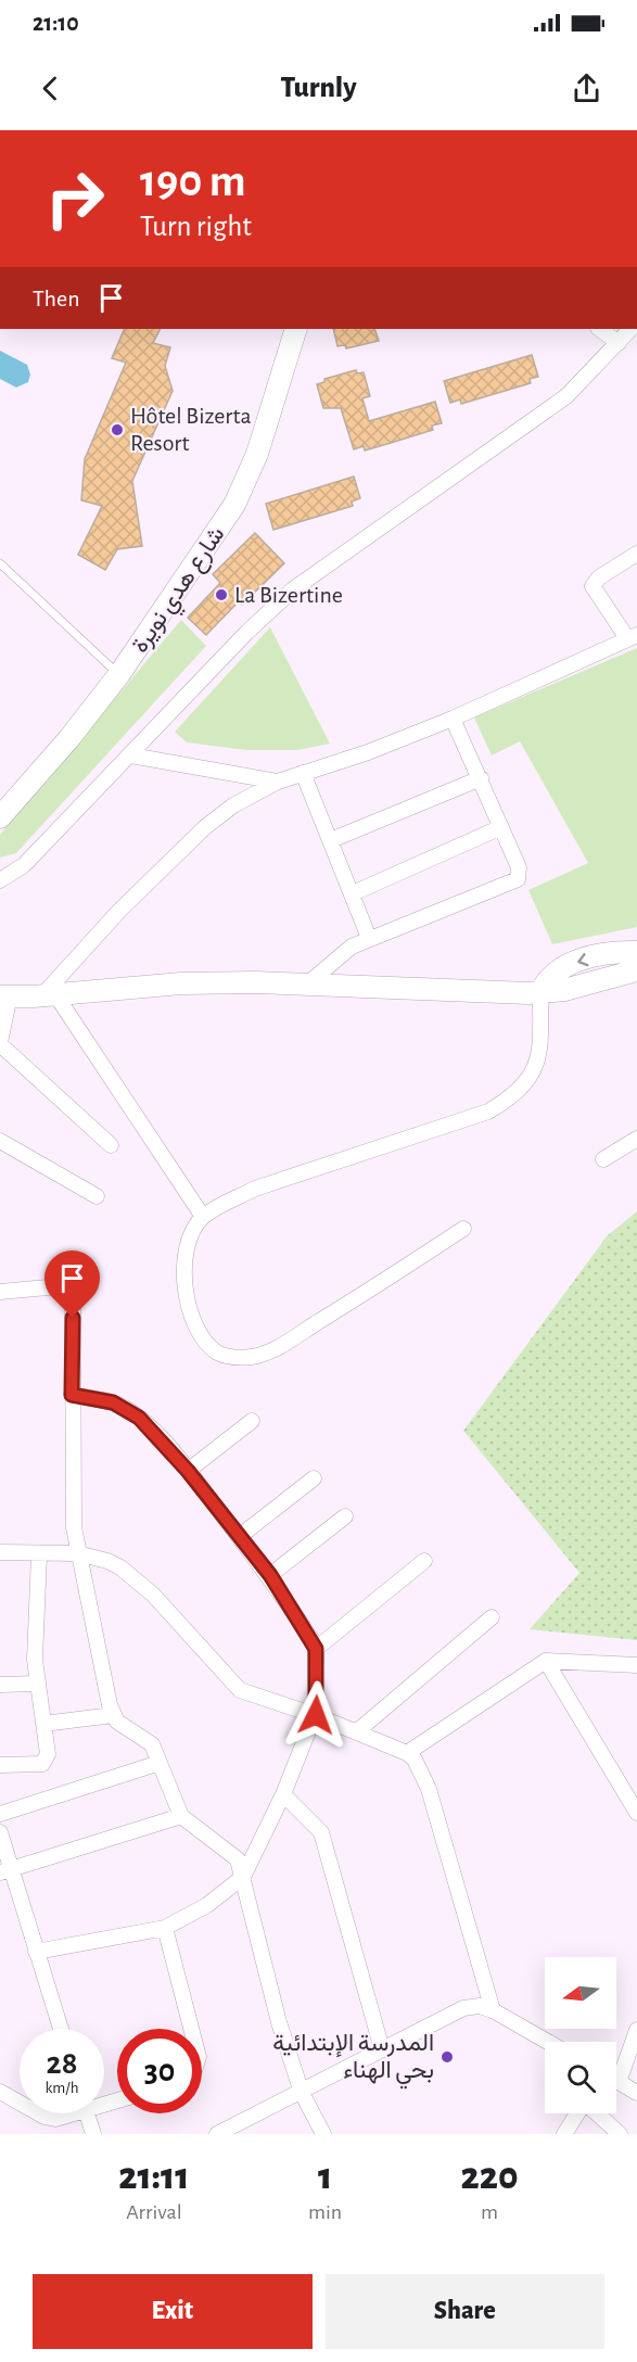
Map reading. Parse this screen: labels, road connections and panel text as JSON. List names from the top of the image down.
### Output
{
  "streets": {
    "street": ["شارع هدي نويرة"]
  },
  "places": ["Hôtel Bizerta Resort", "La Bizertine", "المدرسة الإبتدائية بحي الهناء"],
  "north": "left",
  "page": {
    "status": "21:10",
    "header": "Turnly",
    "turn": ["190 m", "Turn right"],
    "then": "Then",
    "speed": "28 km/h",
    "limit": "30",
    "eta": [
      "21:11",
      "Arrival",
      "1",
      "min",
      "220",
      "m"
    ],
    "buttons": ["Exit", "Share"]
  }
}
